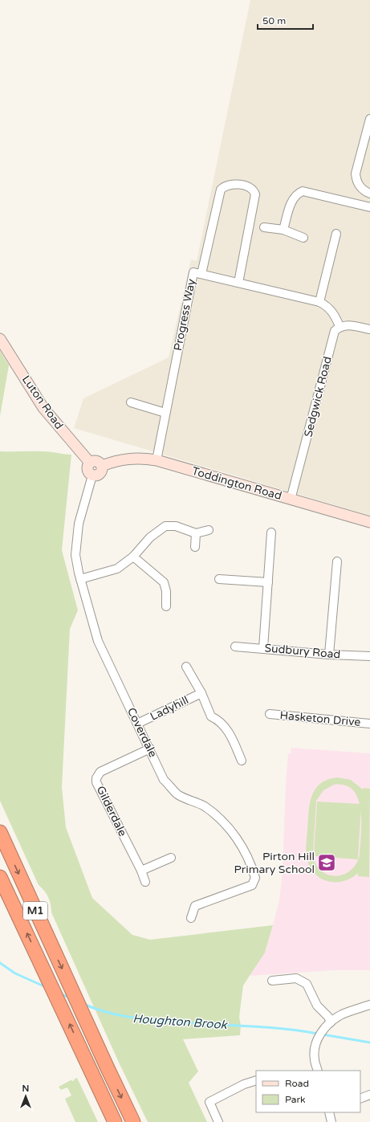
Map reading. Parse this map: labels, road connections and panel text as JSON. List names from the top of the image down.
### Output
{
  "streets": {
    "highway": ["M1"],
    "main road": ["Luton Road", "Toddington Road"],
    "street": [
      "Progress Way",
      "Sedgwick Road",
      "Sudbury Road",
      "Ladyhill",
      "Hasketon Drive",
      "Coverdale",
      "Gilderdale"
    ]
  },
  "crossings": [
    ["Progress Way", "Sedgwick Road"],
    ["Progress Way", "Toddington Road"],
    ["Sedgwick Road", "Toddington Road"],
    ["Luton Road", "Toddington Road"],
    ["Luton Road", "Coverdale"],
    ["Toddington Road", "Coverdale"],
    ["Ladyhill", "Coverdale"],
    ["Coverdale", "Gilderdale"]
  ],
  "water": ["Houghton Brook"],
  "places": {
    "school or university": ["Pirton Hill Primary School"]
  },
  "legend": ["Road", "Park"],
  "scale_bar": "50 m",
  "north": "top"
}
